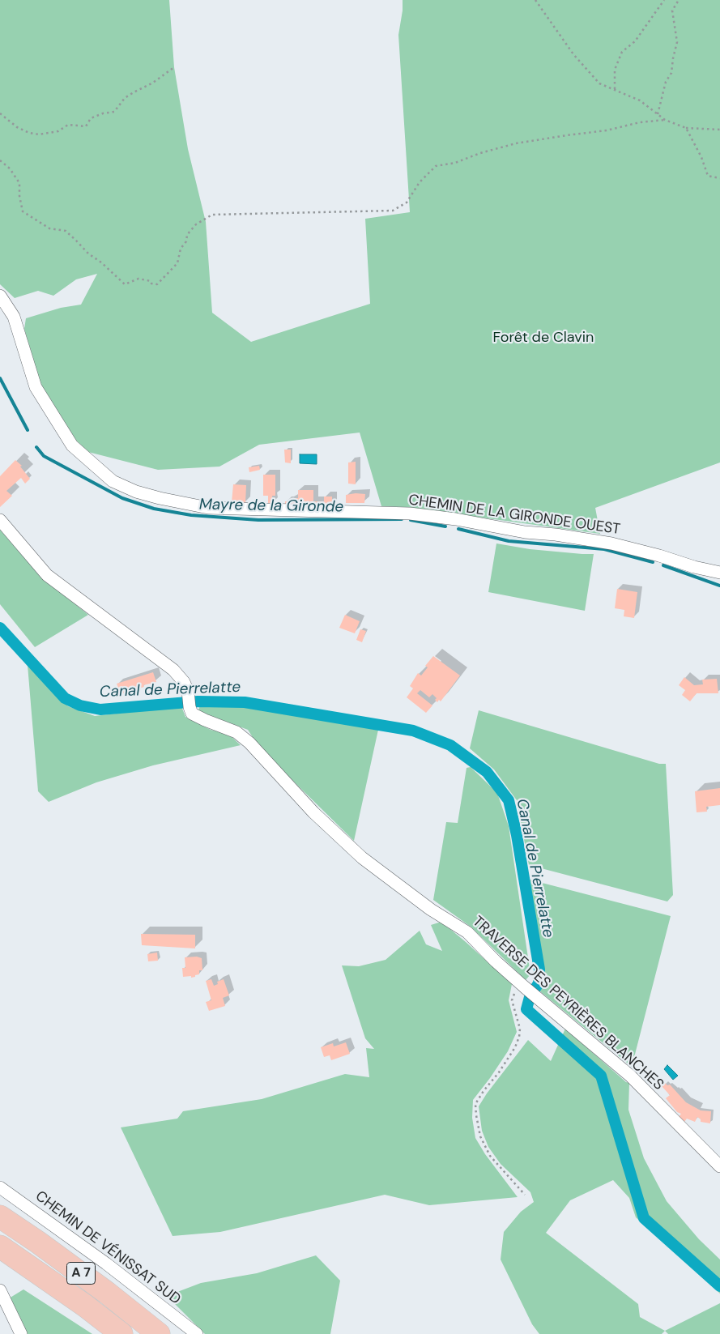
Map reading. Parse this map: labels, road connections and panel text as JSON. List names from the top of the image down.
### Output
{
  "streets": {
    "highway": ["A 7"],
    "street": ["CHEMIN DE LA GIRONDE OUEST", "TRAVERSE DES PEYRIÈRES BLANCHES", "CHEMIN DE VÉNISSAT SUD"]
  },
  "water": ["Mayre de la Gironde", "Canal de Pierrelatte"],
  "parks": ["Forêt de Clavin"]
}
